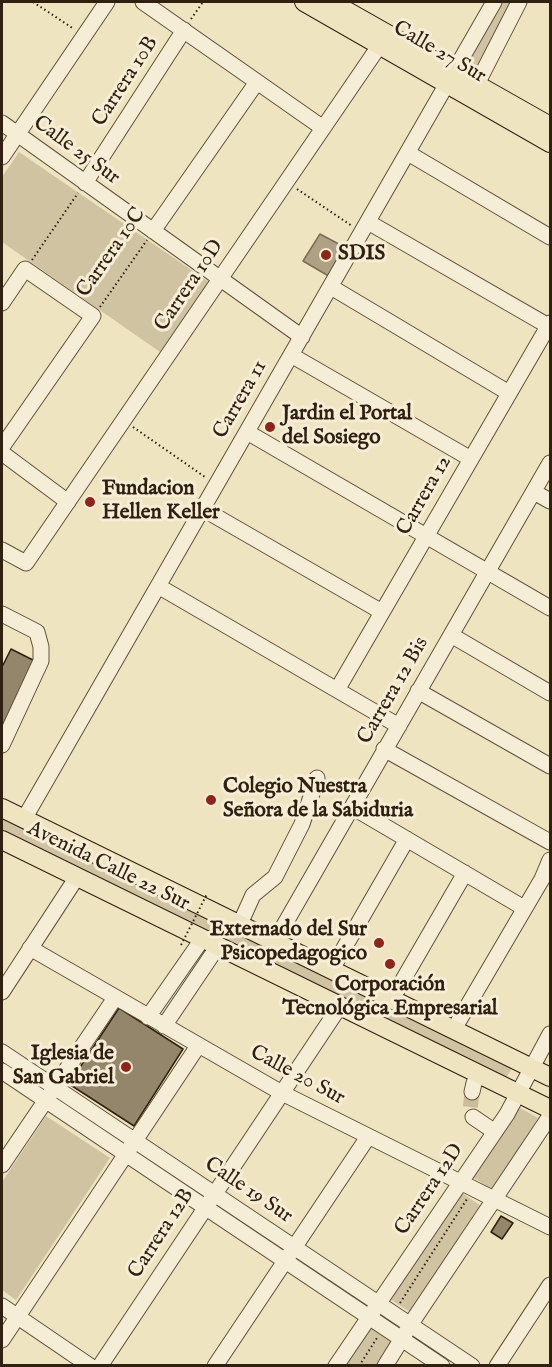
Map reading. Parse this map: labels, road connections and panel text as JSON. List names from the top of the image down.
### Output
{
  "streets": {
    "main road": ["Calle 27 Sur", "Avenida Calle 22 Sur"],
    "street": [
      "Carrera 10B",
      "Calle 25 Sur",
      "Carrera 10C",
      "Carrera 10D",
      "Carrera 11",
      "Carrera 12",
      "Carrera 12 Bis",
      "Calle 20 Sur",
      "Carrera 12D",
      "Calle 19 Sur",
      "Carrera 12B"
    ]
  },
  "crossings": [
    ["Calle 27 Sur", "Carrera 10D"],
    ["Calle 27 Sur", "Carrera 11"],
    ["Carrera 10B", "Calle 25 Sur"],
    ["Calle 25 Sur", "Carrera 10C"],
    ["Calle 25 Sur", "Carrera 10D"],
    ["Calle 25 Sur", "Carrera 11"],
    ["Carrera 11", "Avenida Calle 22 Sur"],
    ["Carrera 12 Bis", "Avenida Calle 22 Sur"],
    ["Avenida Calle 22 Sur", "Carrera 12D"],
    ["Avenida Calle 22 Sur", "Carrera 12B"],
    ["Calle 20 Sur", "Carrera 12D"],
    ["Calle 20 Sur", "Carrera 12B"],
    ["Carrera 12D", "Calle 19 Sur"],
    ["Calle 19 Sur", "Carrera 12B"]
  ],
  "places": [
    "SDIS",
    "Jardin el Portal del Sosiego",
    "Fundacion Hellen Keller",
    "Colegio Nuestra Señora de la Sabiduria",
    "Externado del Sur Psicopedagogico",
    "Corporación Tecnológica Empresarial",
    "Iglesia de San Gabriel"
  ]
}
